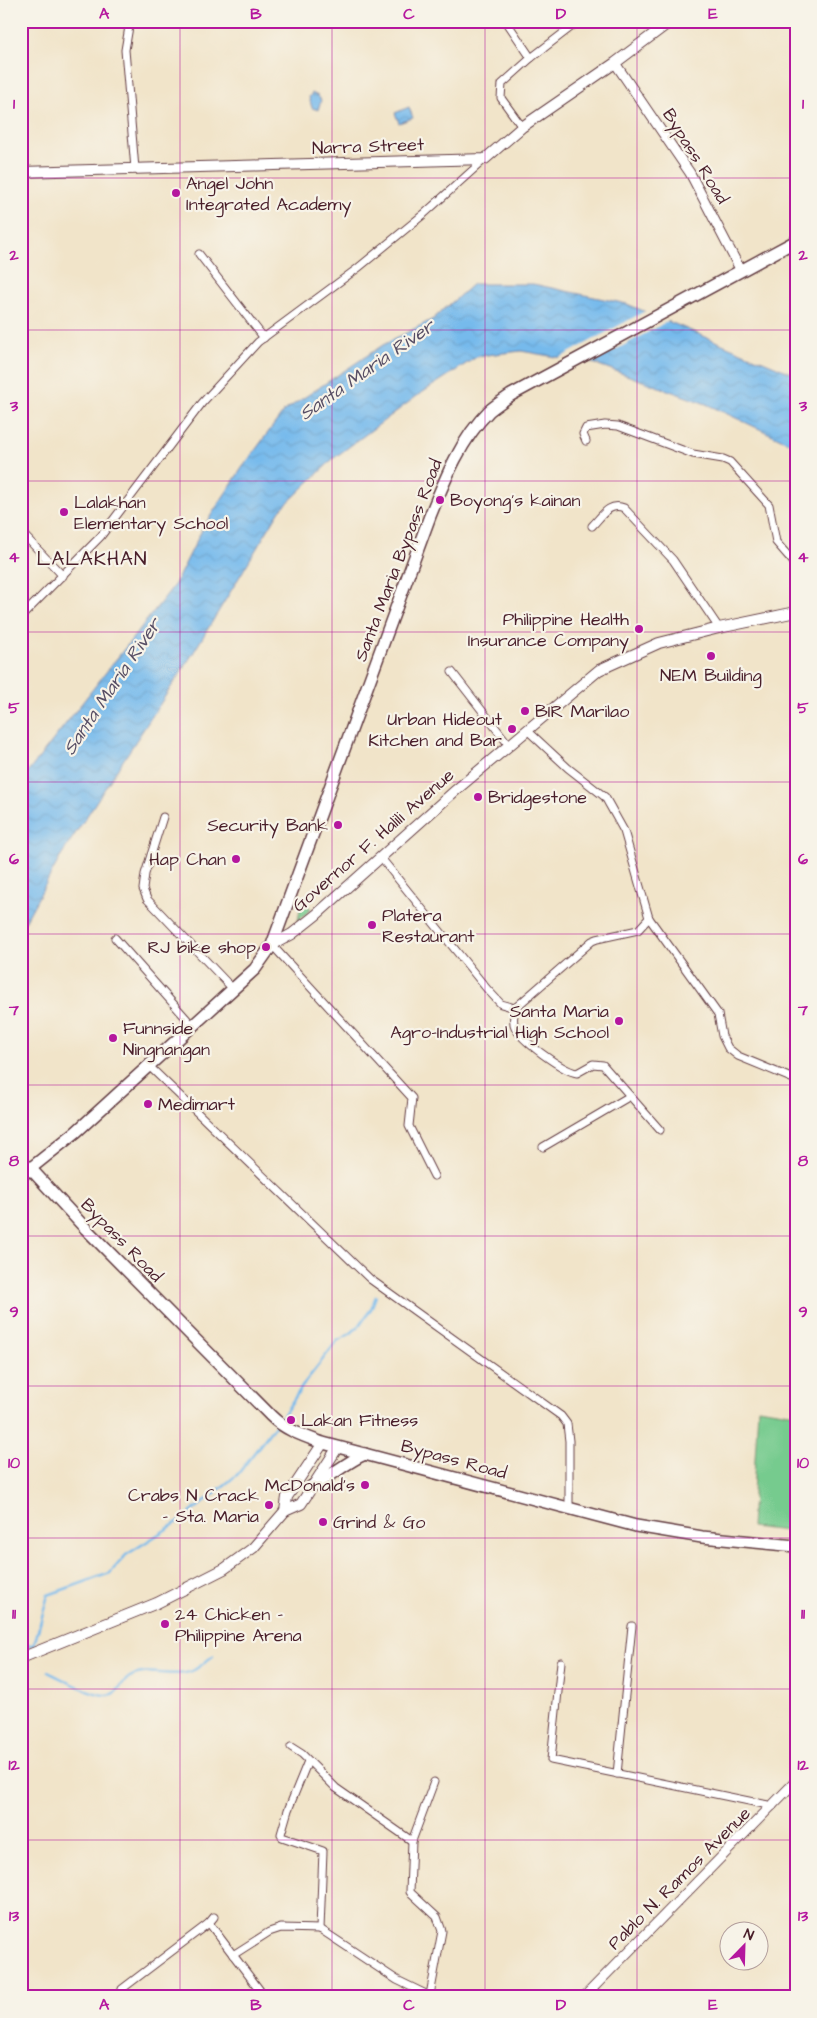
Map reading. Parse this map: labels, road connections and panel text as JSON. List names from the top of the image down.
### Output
{
  "streets": {
    "main road": [
      "Narra Street",
      "Bypass Road",
      "Santa Maria Bypass Road",
      "Governor F. Halili Avenue"
    ],
    "street": ["Pablo N. Ramos Avenue"]
  },
  "crossings": [
    ["Bypass Road", "Santa Maria Bypass Road"],
    ["Bypass Road", "Governor F. Halili Avenue"],
    ["Santa Maria Bypass Road", "Governor F. Halili Avenue"]
  ],
  "districts": ["LALAKHAN"],
  "water": ["Santa Maria River"],
  "places": [
    "Angel John Integrated Academy",
    "Boyong's kainan",
    "Lalakhan Elementary School",
    "Philippine Health Insurance Company",
    "NEM Building",
    "BIR Marilao",
    "Urban Hideout Kitchen and Bar",
    "Bridgestone",
    "Security Bank",
    "Hap Chan",
    "Platera Restaurant",
    "RJ bike shop",
    "Santa Maria Agro-Industrial High School",
    "Funnside Ningnangan",
    "Medimart",
    "Lakan Fitness",
    "McDonald's",
    "Crabs N Crack - Sta. Maria",
    "Grind & Go",
    "24 Chicken - Philippine Arena"
  ],
  "north": "top right",
  "grid": {
    "columns": [
      "A",
      "B",
      "C",
      "D",
      "E"
    ],
    "rows": [
      "1",
      "2",
      "3",
      "4",
      "5",
      "6",
      "7",
      "8",
      "9",
      "10",
      "11",
      "12",
      "13"
    ]
  }
}
